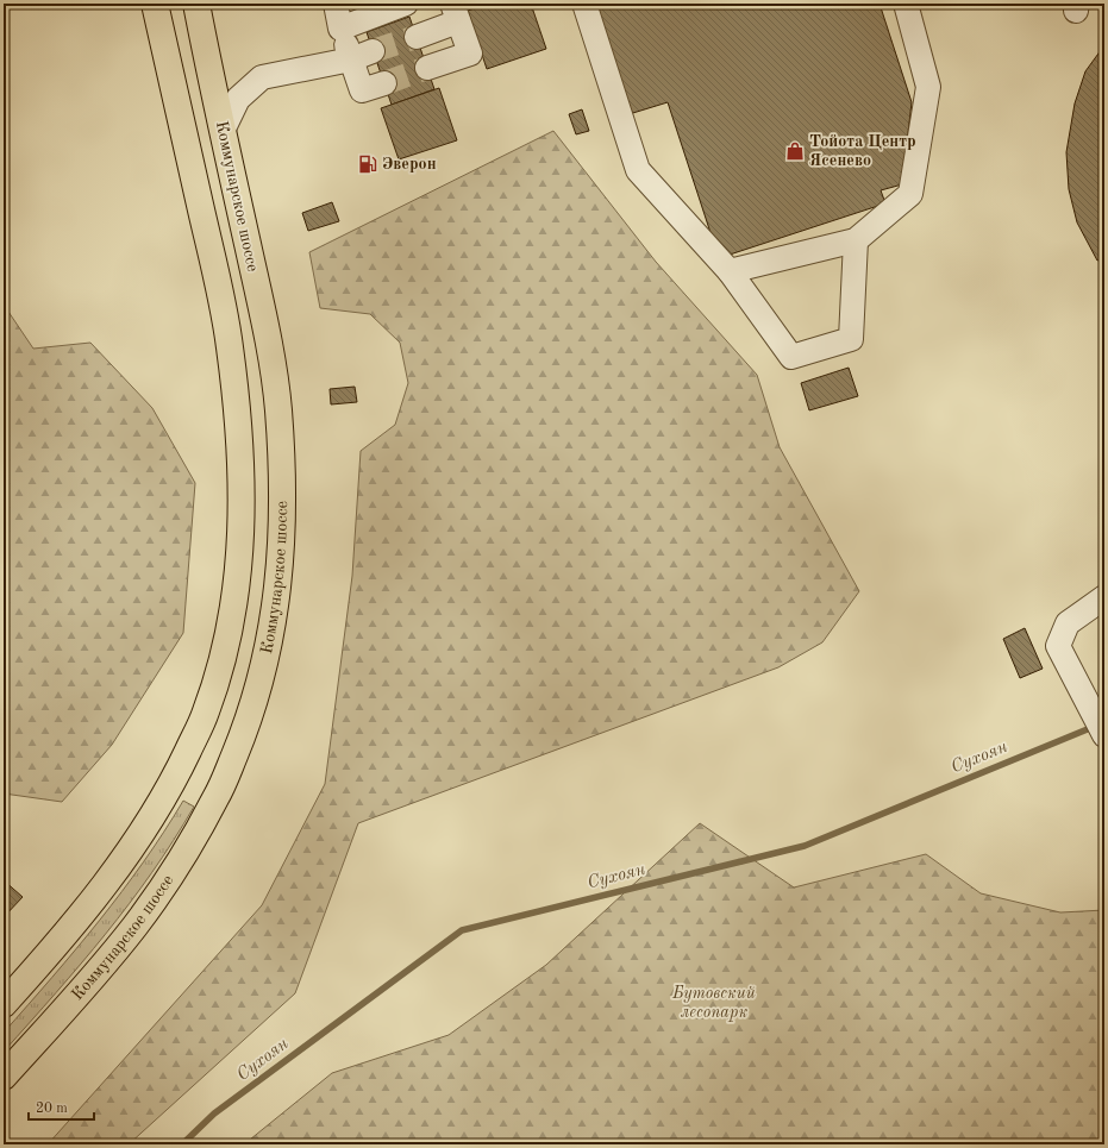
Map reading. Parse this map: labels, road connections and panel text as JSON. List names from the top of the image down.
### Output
{
  "streets": {
    "main road": ["Коммунарское шоссе"]
  },
  "water": ["Сухоян"],
  "parks": ["Бутовский лесопарк"],
  "places": {
    "shop": ["Тойота Центр Ясенево"],
    "fuel station": ["Эверон"]
  },
  "scale_bar": "20 m"
}
